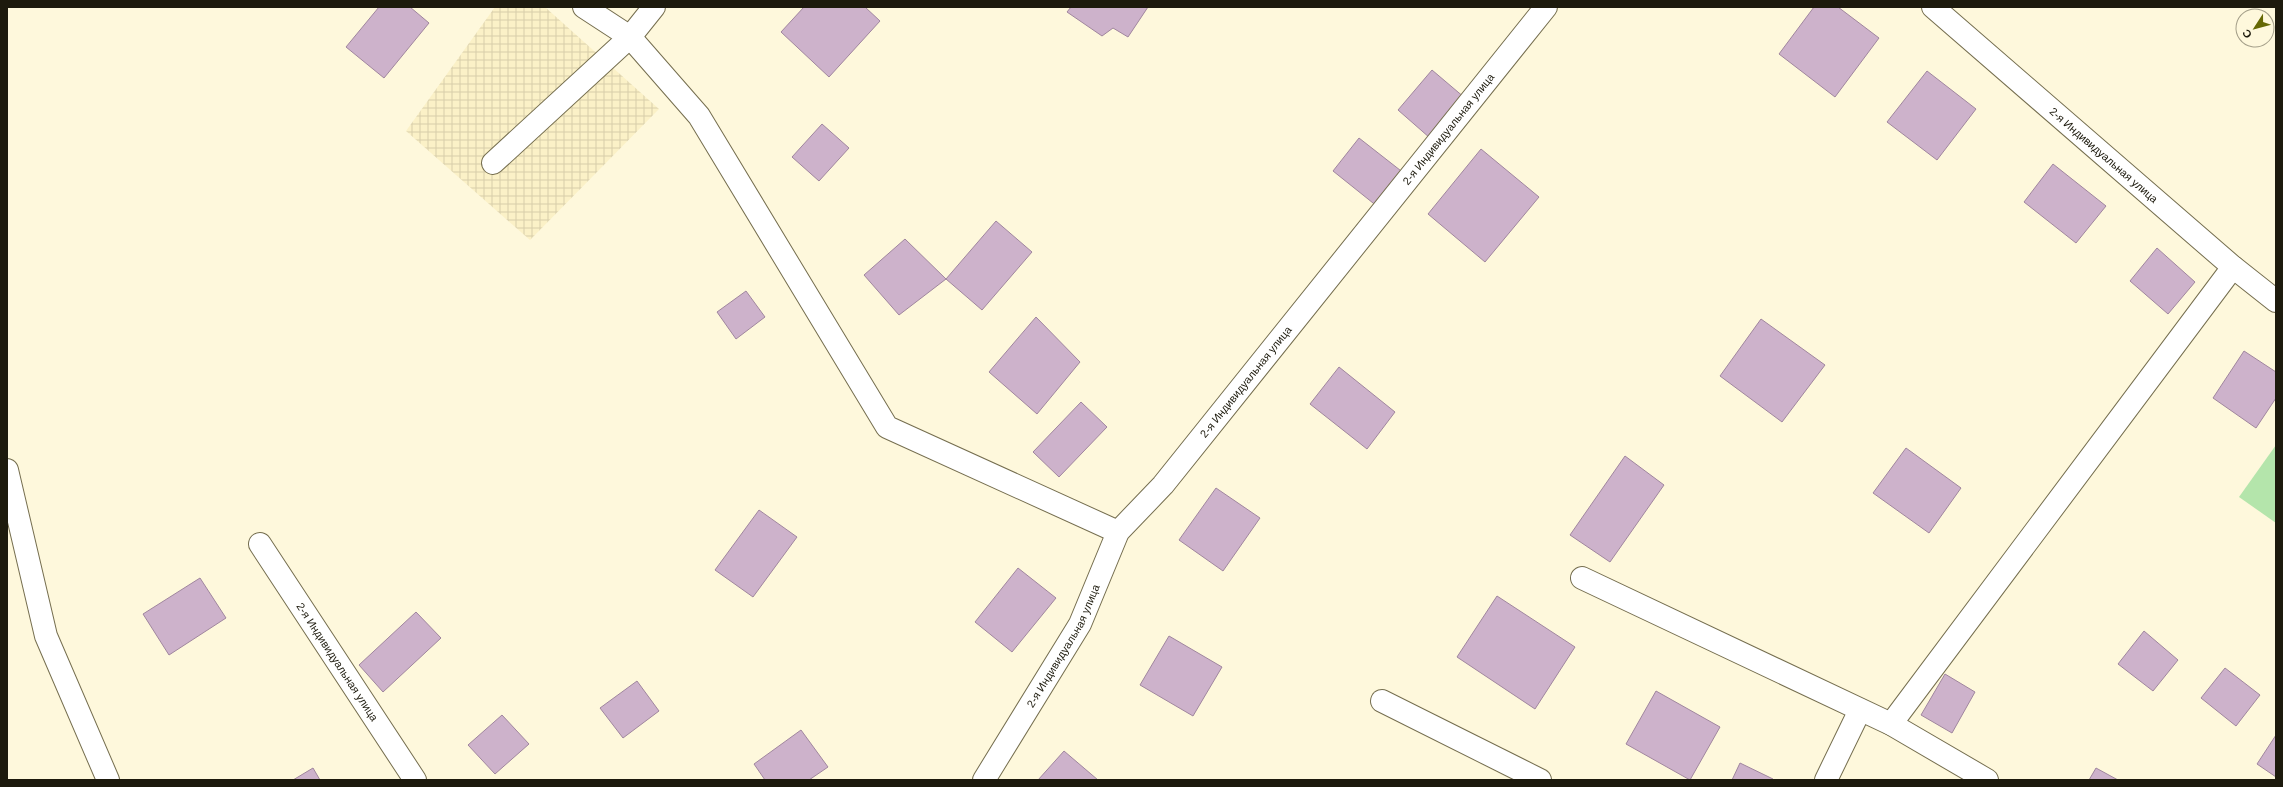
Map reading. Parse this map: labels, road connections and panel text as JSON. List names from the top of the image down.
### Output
{
  "streets": {
    "street": ["2-я Индивидуальная улица"]
  },
  "north": "bottom left"
}
